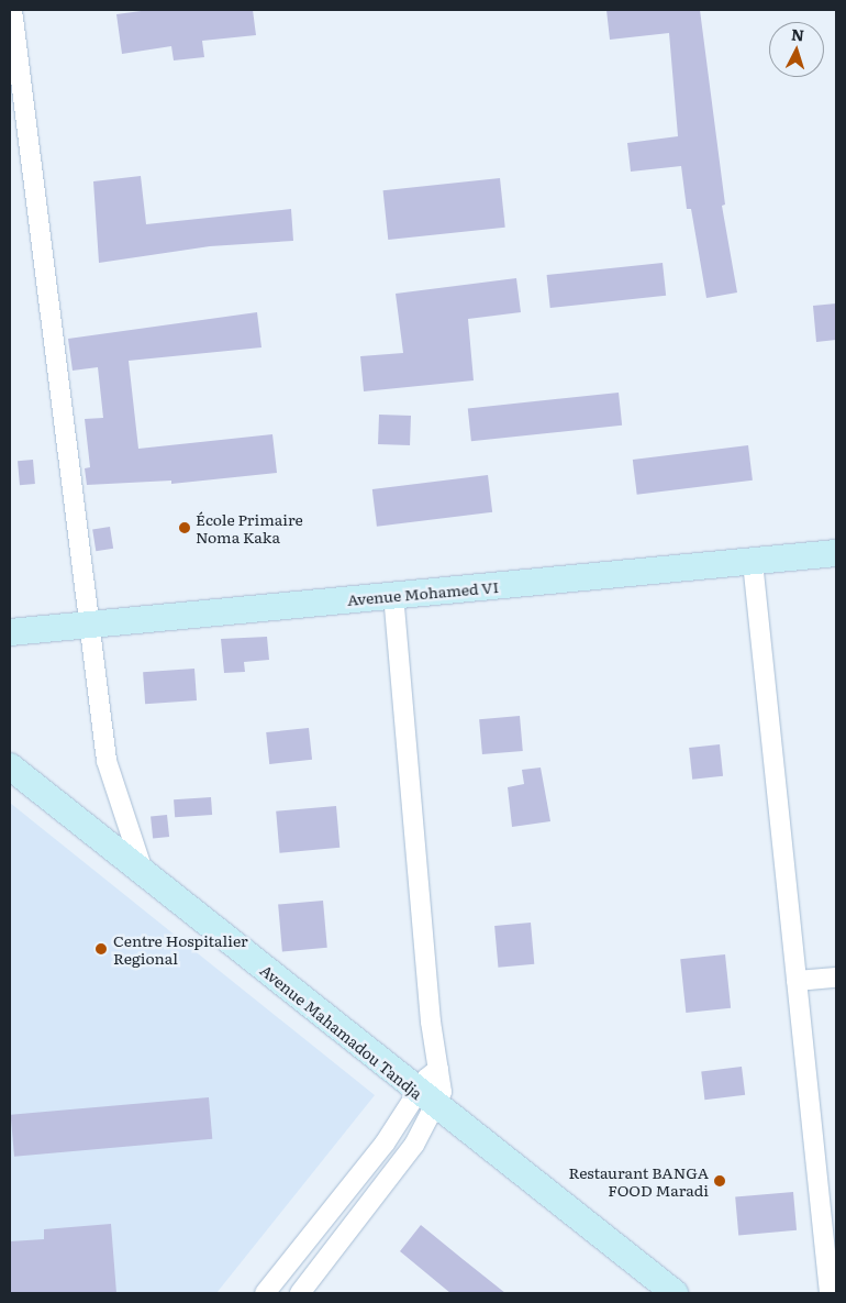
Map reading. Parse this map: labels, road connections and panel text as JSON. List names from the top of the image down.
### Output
{
  "streets": {
    "street": ["Avenue Mohamed VI", "Avenue Mahamadou Tandja"]
  },
  "places": ["École Primaire Noma Kaka", "Centre Hospitalier Regional", "Restaurant BANGA FOOD Maradi"],
  "north": "top"
}
